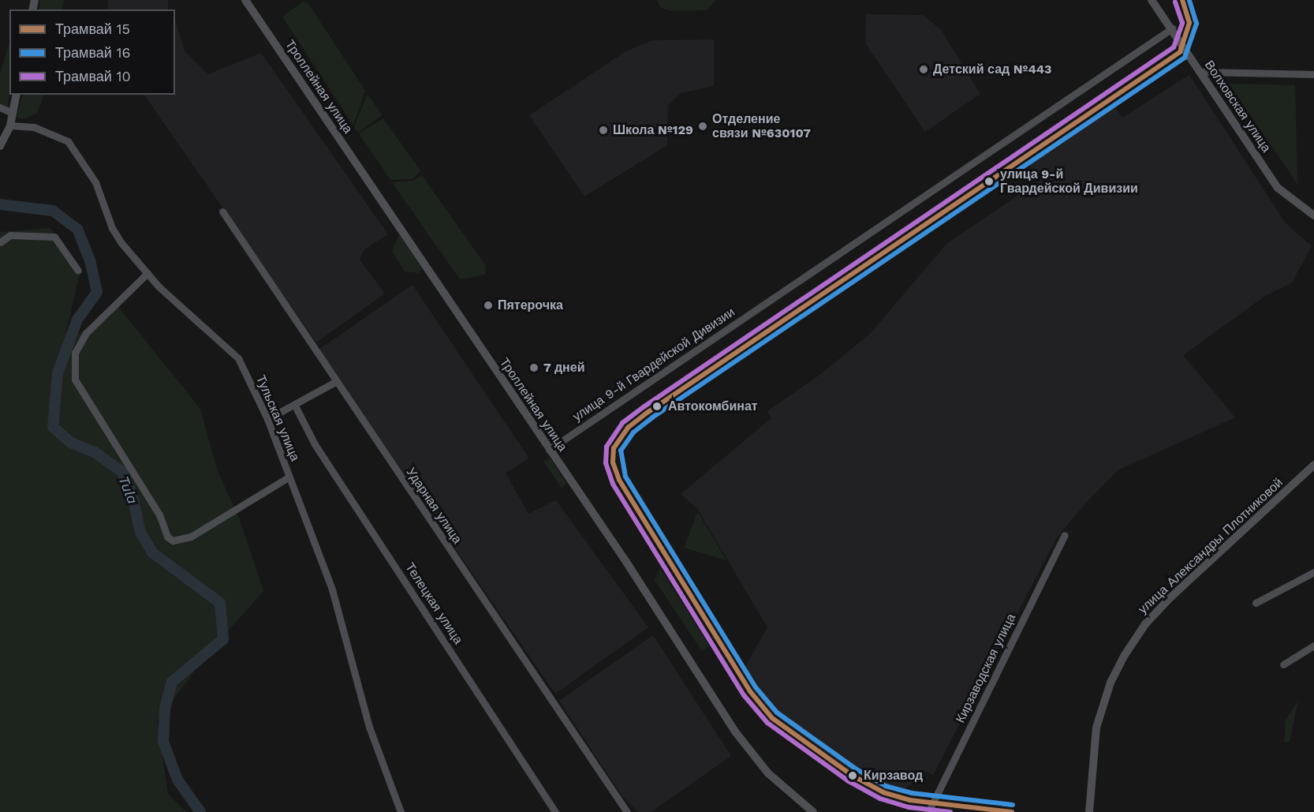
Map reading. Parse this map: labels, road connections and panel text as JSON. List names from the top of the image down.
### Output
{
  "streets": {
    "main road": ["Троллейная улица", "Волховская улица", "улица Александры Плотниковой"],
    "street": [
      "улица 9-й Гвардейской Дивизии",
      "Тульская улица",
      "Ударная улица",
      "Телецкая улица",
      "Кирзаводская улица"
    ]
  },
  "crossings": [
    ["Троллейная улица", "улица 9-й Гвардейской Дивизии"],
    ["Волховская улица", "улица 9-й Гвардейской Дивизии"]
  ],
  "water": ["Tula"],
  "places": [
    "Детский сад №443",
    "Отделение связи №630107",
    "Школа №129",
    "улица 9-й Гвардейской Дивизии",
    "Пятерочка",
    "7 дней",
    "Автокомбинат",
    "Кирзавод"
  ],
  "lines": ["tram line 15", "tram line 16", "tram line 10"],
  "legend": ["Трамвай 15", "Трамвай 16", "Трамвай 10"]
}
